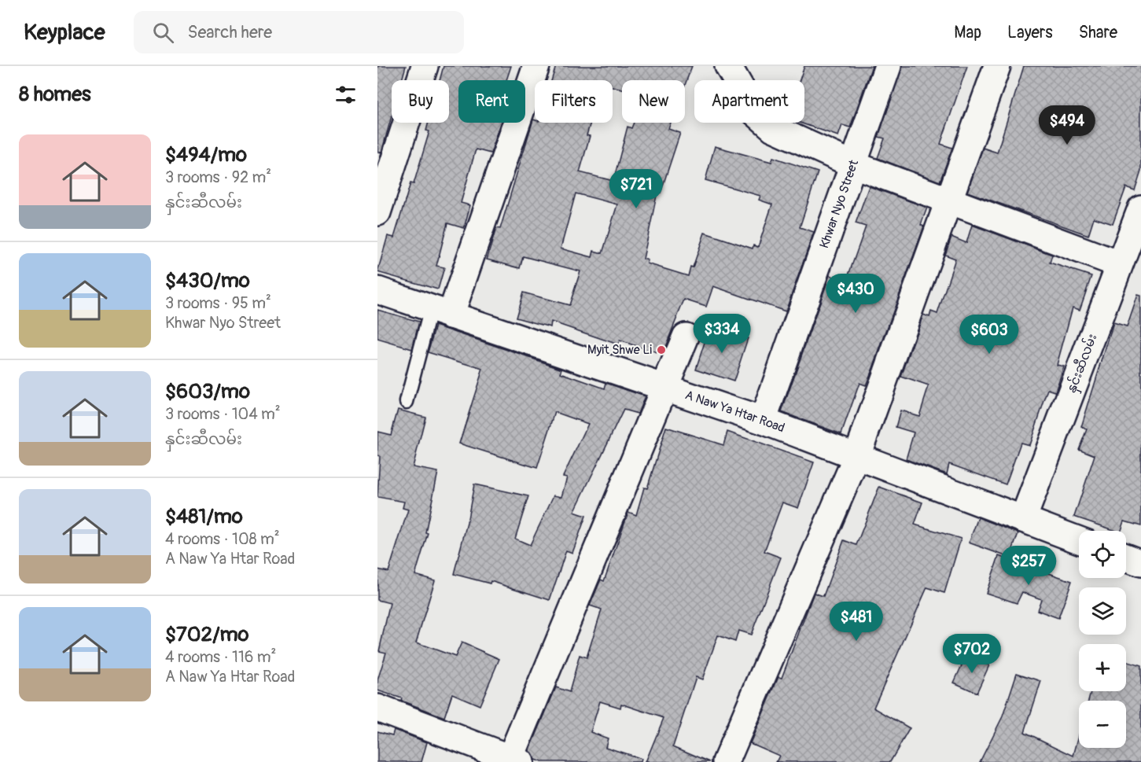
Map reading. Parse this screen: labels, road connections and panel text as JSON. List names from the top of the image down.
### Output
{
  "streets": {
    "street": ["Khwar Nyo Street", "နှင်းဆီလမ်း", "A Naw Ya Htar Road"]
  },
  "crossings": [
    ["Khwar Nyo Street", "A Naw Ya Htar Road"],
    ["နှင်းဆီလမ်း", "A Naw Ya Htar Road"]
  ],
  "places": ["Myit Shwe Li"],
  "page": {
    "header": "Keyplace",
    "search": "Search here",
    "nav": ["Map", "Layers", "Share"],
    "heading": "8 homes",
    "chip": [
      "Buy",
      "Rent",
      "Filters",
      "New",
      "Apartment"
    ],
    "price": [
      "$494",
      "$721",
      "$430",
      "$334",
      "$603",
      "$257",
      "$481",
      "$702"
    ],
    "list": [
      {
        "name": "$494/mo",
        "note": "3 rooms · 92 m² · နှင်းဆီလမ်း"
      },
      {
        "name": "$430/mo",
        "note": "3 rooms · 95 m² · Khwar Nyo Street"
      },
      {
        "name": "$603/mo",
        "note": "3 rooms · 104 m² · နှင်းဆီလမ်း"
      },
      {
        "name": "$481/mo",
        "note": "4 rooms · 108 m² · A Naw Ya Htar Road"
      },
      {
        "name": "$702/mo",
        "note": "4 rooms · 116 m² · A Naw Ya Htar Road"
      }
    ],
    "map_buttons": ["+", "−"]
  }
}
